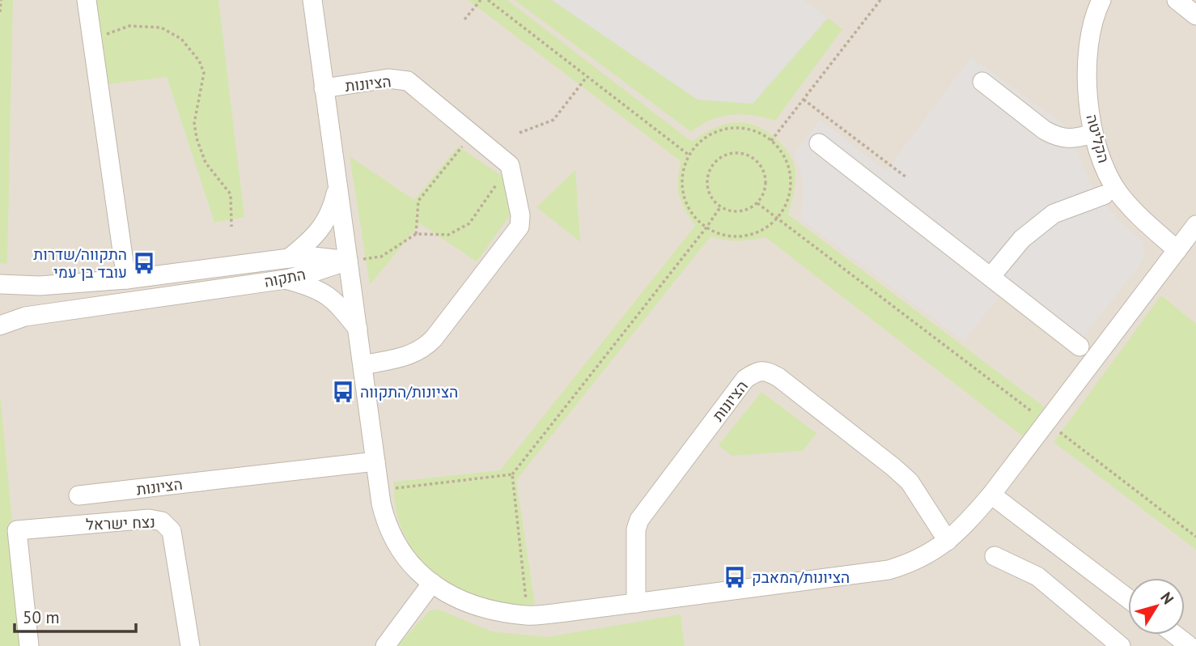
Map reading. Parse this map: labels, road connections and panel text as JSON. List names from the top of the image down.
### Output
{
  "streets": {
    "street": [
      "הציונות",
      "הקליטה",
      "התקוה",
      "נצח ישראל"
    ]
  },
  "crossings": [
    ["הציונות", "הקליטה"],
    ["הציונות", "התקוה"]
  ],
  "places": {
    "bus stop": ["התקווה/שדרות עובד בן עמי", "הציונות/התקווה", "הציונות/המאבק"]
  },
  "scale_bar": "50 m",
  "north": "top right"
}
